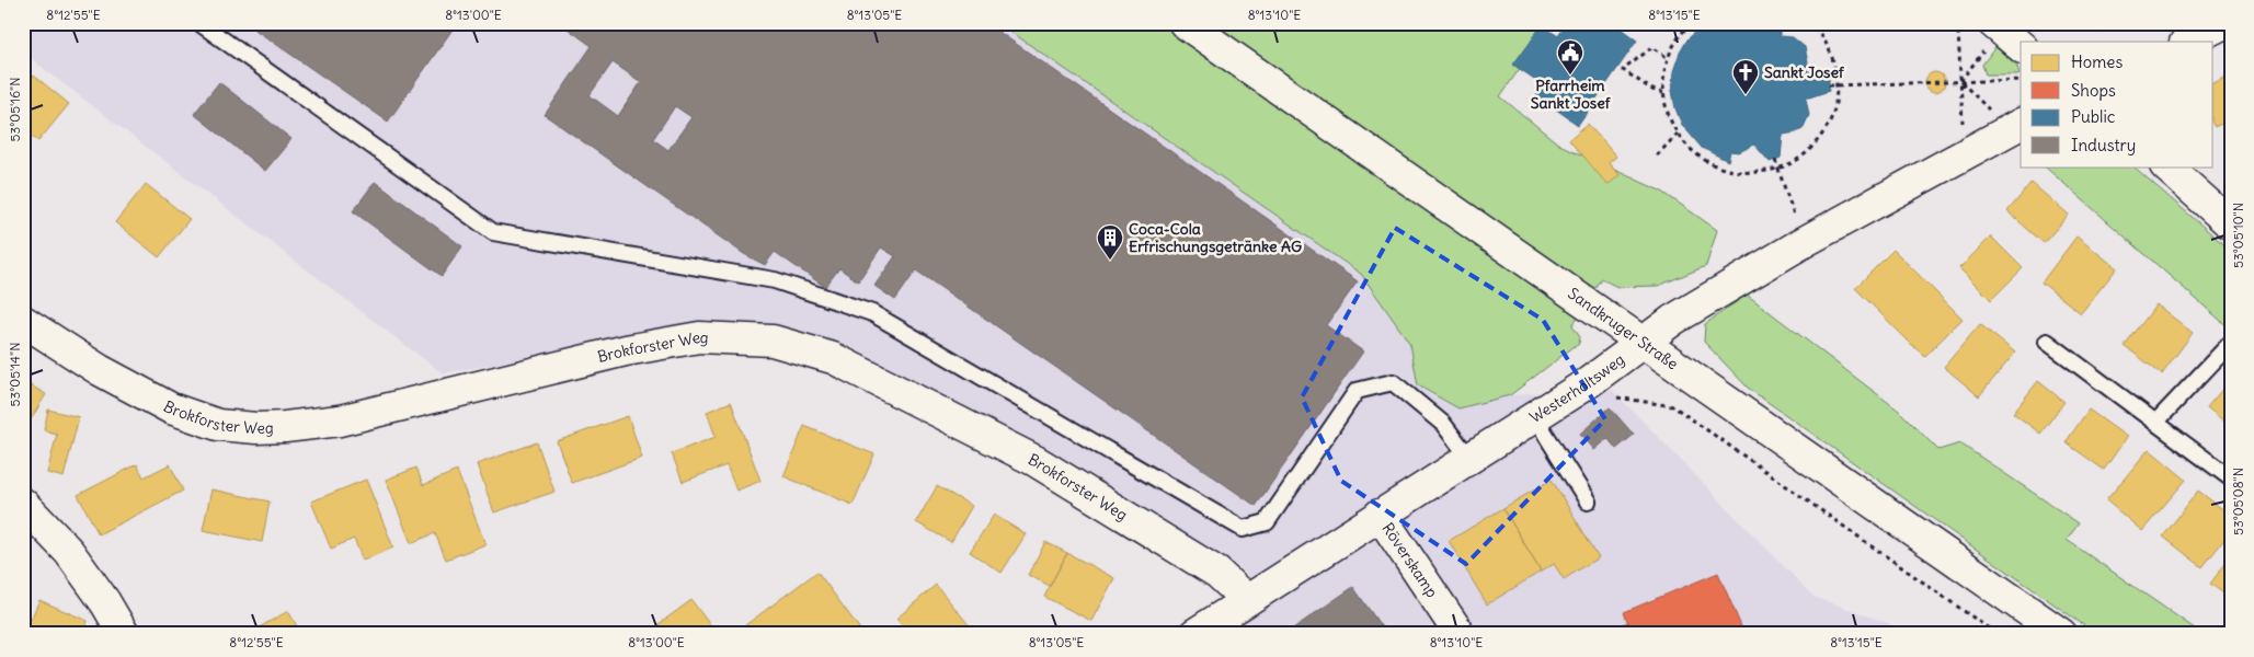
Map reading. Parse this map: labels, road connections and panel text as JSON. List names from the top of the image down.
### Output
{
  "streets": {
    "street": [
      "Sandkruger Straße",
      "Brokforster Weg",
      "Westerholtsweg",
      "Röverskamp"
    ]
  },
  "crossings": [
    ["Sandkruger Straße", "Westerholtsweg"],
    ["Brokforster Weg", "Westerholtsweg"],
    ["Westerholtsweg", "Röverskamp"]
  ],
  "places": {
    "public building": ["Pfarrheim Sankt Josef"],
    "church": ["Sankt Josef"],
    "building": ["Coca-Cola Erfrischungsgetränke AG"]
  },
  "legend": [
    "Homes",
    "Shops",
    "Public",
    "Industry"
  ],
  "coordinates": [
    "8°12'55\"E",
    "8°13'00\"E",
    "8°13'05\"E",
    "8°13'10\"E",
    "8°13'15\"E",
    "53°05'16\"N",
    "53°05'10\"N",
    "53°05'14\"N",
    "53°05'08\"N"
  ]
}
